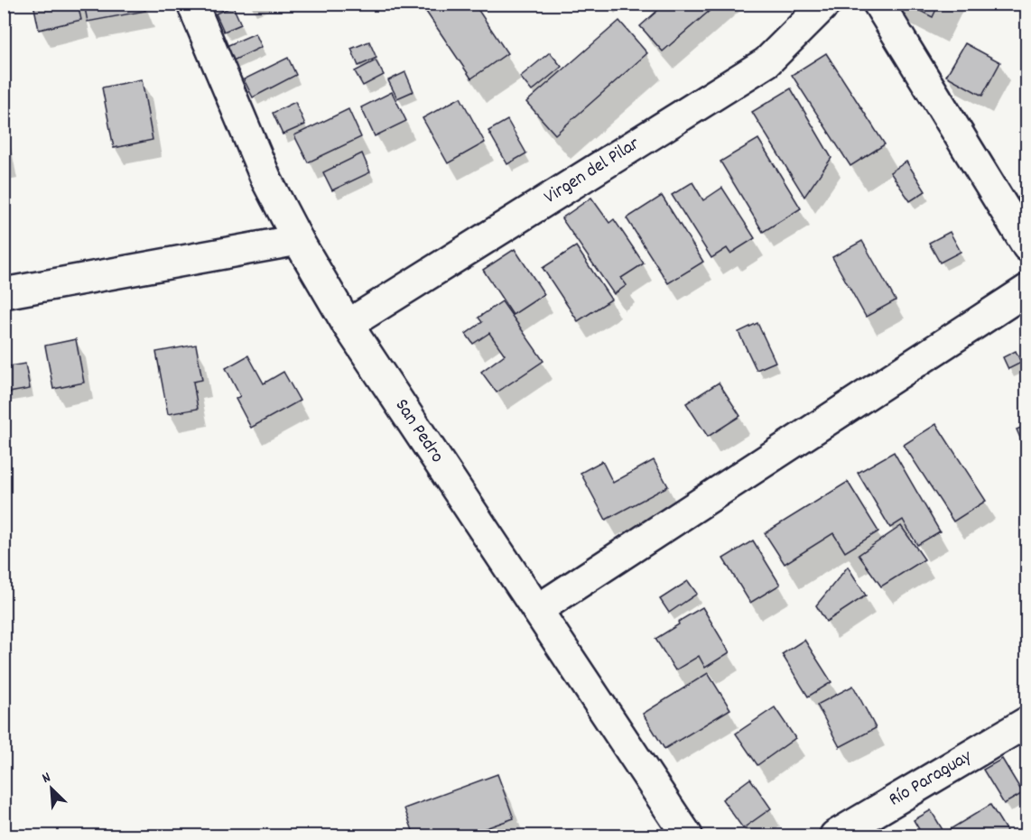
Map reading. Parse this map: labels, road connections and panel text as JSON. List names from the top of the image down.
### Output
{
  "streets": {
    "street": ["Virgen del Pilar", "San Pedro", "Río Paraguay"]
  },
  "crossings": [
    ["Virgen del Pilar", "San Pedro"]
  ],
  "north": "top left"
}
